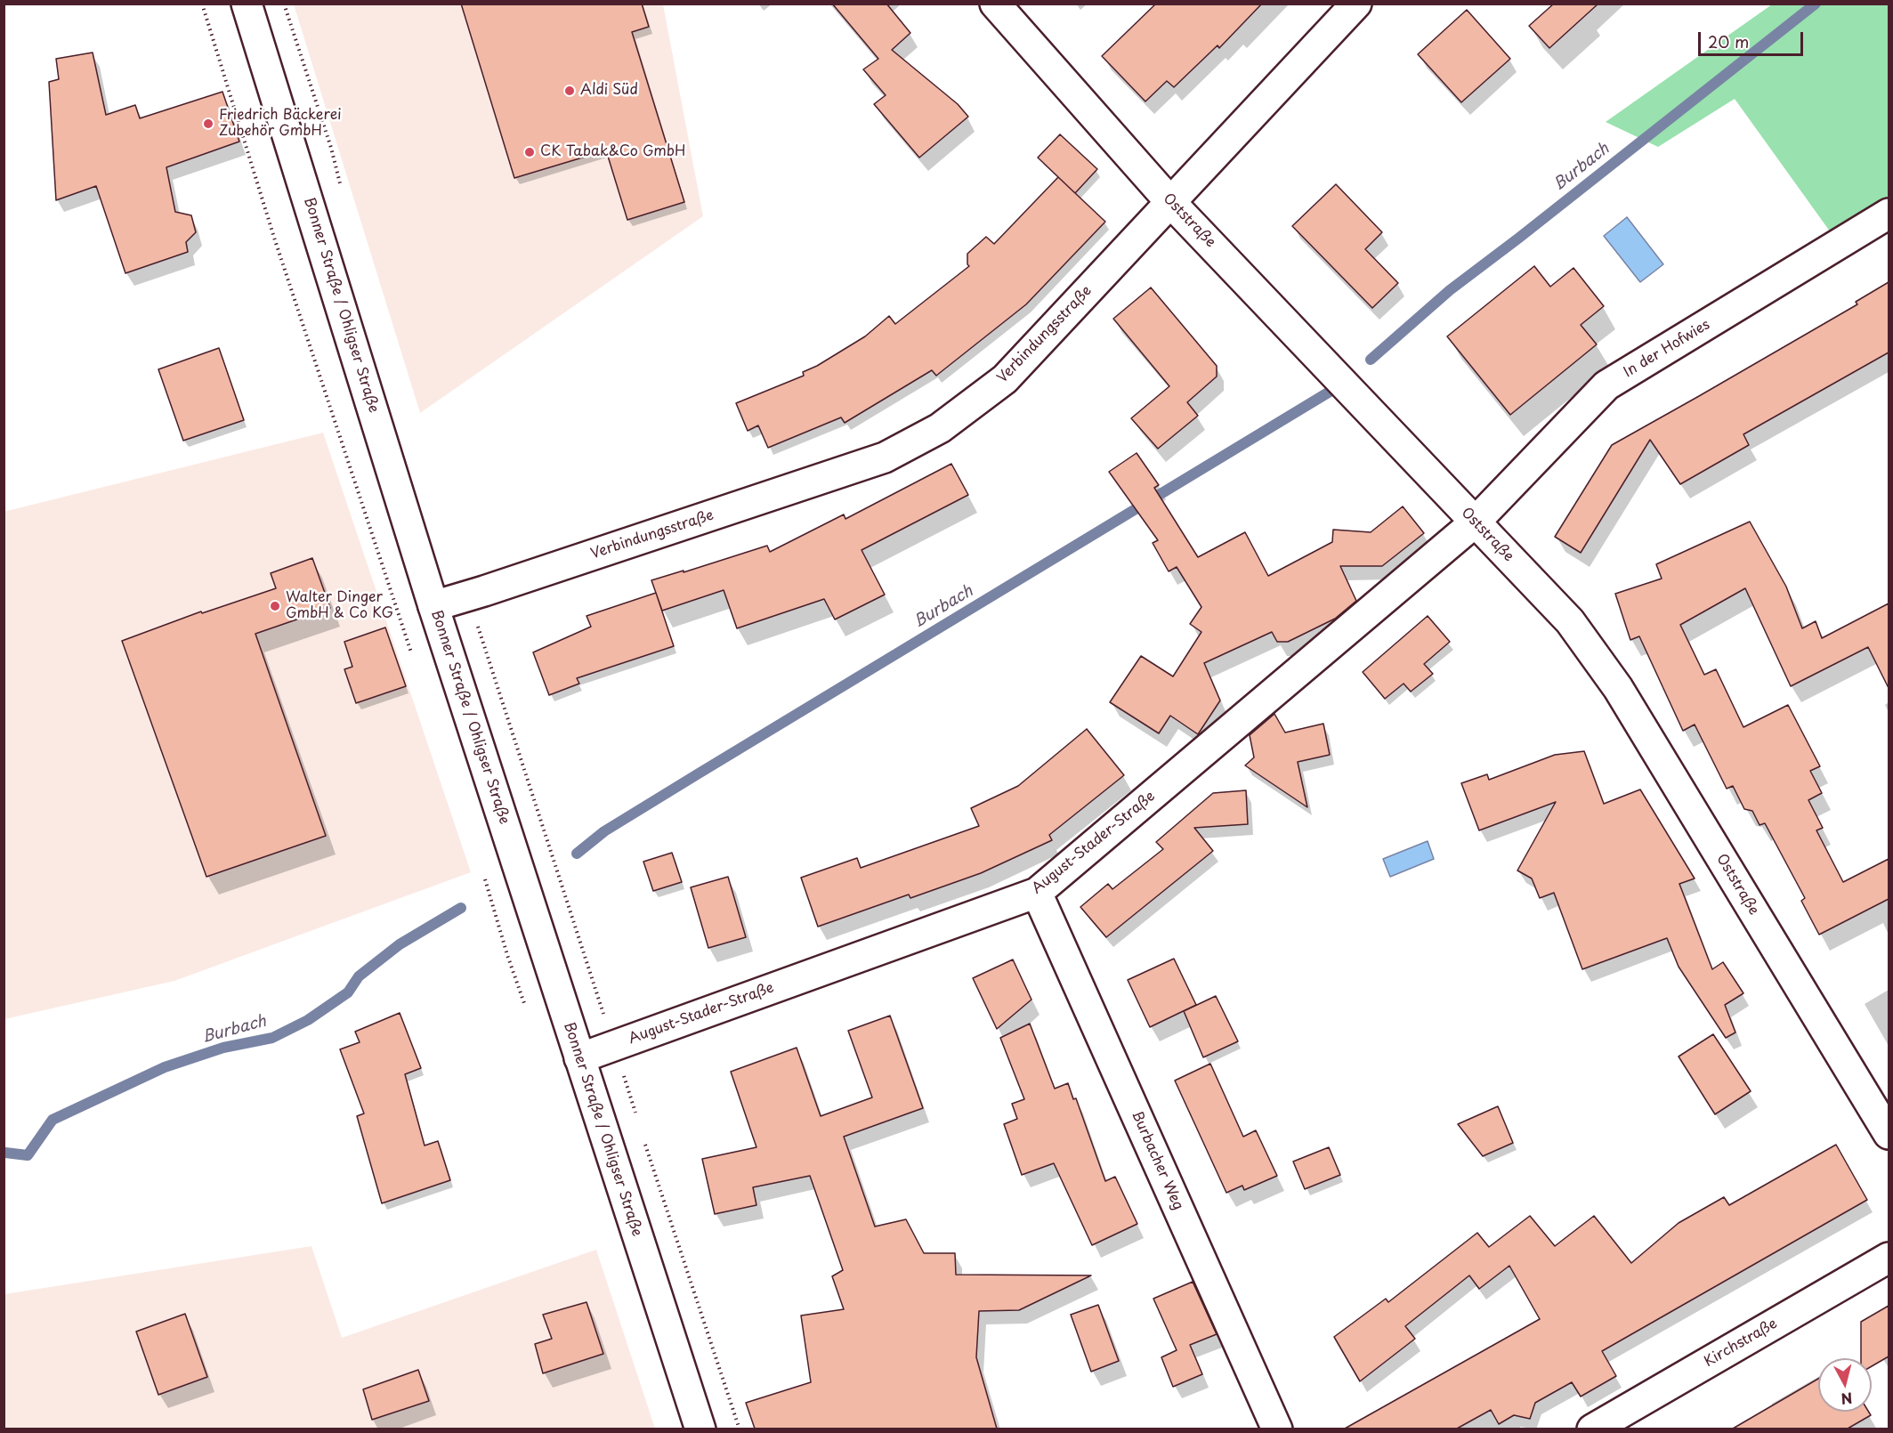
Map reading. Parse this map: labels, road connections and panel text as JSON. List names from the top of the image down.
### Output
{
  "streets": {
    "street": [
      "Oststraße",
      "Bonner Straße / Ohligser Straße",
      "Verbindungsstraße",
      "In der Hofwies",
      "August-Stader-Straße",
      "Burbacher Weg",
      "Kirchstraße"
    ]
  },
  "crossings": [
    ["Oststraße", "Verbindungsstraße"],
    ["Oststraße", "In der Hofwies"],
    ["Oststraße", "August-Stader-Straße"],
    ["Bonner Straße / Ohligser Straße", "Verbindungsstraße"],
    ["Bonner Straße / Ohligser Straße", "August-Stader-Straße"],
    ["In der Hofwies", "August-Stader-Straße"],
    ["August-Stader-Straße", "Burbacher Weg"]
  ],
  "water": ["Burbach"],
  "places": [
    "Aldi Süd",
    "Friedrich Bäckerei Zubehör GmbH",
    "CK Tabak&Co GmbH",
    "Walter Dinger GmbH & Co KG"
  ],
  "scale_bar": "20 m",
  "north": "bottom"
}
